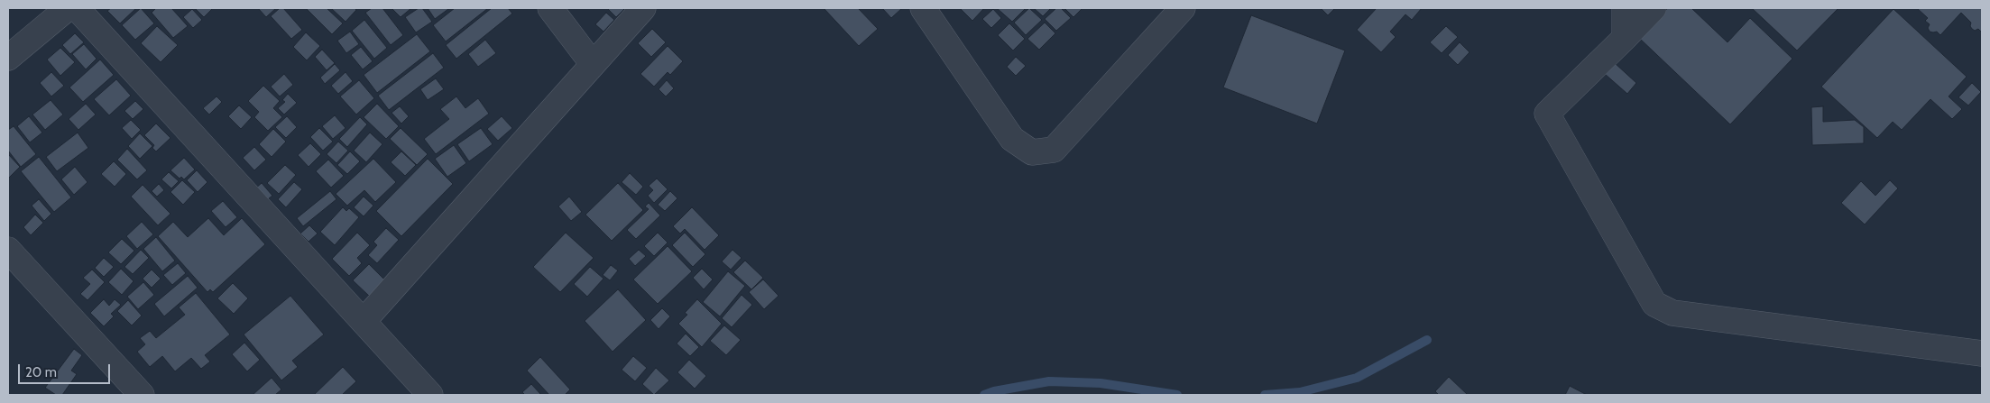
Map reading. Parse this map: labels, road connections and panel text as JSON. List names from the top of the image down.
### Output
{
  "scale_bar": "20 m"
}
